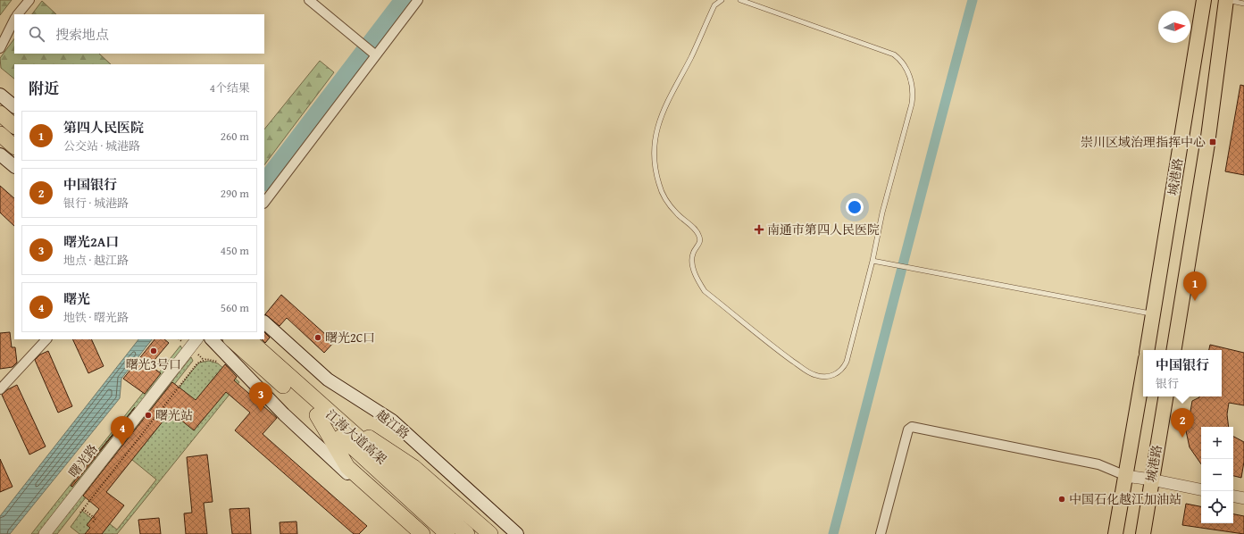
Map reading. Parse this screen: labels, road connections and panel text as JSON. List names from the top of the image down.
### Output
{
  "streets": {
    "highway": ["江海大道高架"],
    "main road": ["城港路", "越江路"],
    "street": ["曙光路"]
  },
  "places": {
    "transit": ["崇川区域治理指挥中心"],
    "health": ["南通市第四人民医院"],
    "other": [
      "曙光2C口",
      "曙光3号口",
      "曙光站",
      "中国石化越江加油站"
    ]
  },
  "north": "right",
  "page": {
    "search": "搜索地点",
    "heading": ["附近", "4个结果"],
    "list": [
      {
        "mark": "1",
        "name": "第四人民医院",
        "note": "公交站 · 城港路",
        "value": "260 m"
      },
      {
        "mark": "2",
        "name": "中国银行",
        "note": "银行 · 城港路",
        "value": "290 m"
      },
      {
        "mark": "3",
        "name": "曙光2A口",
        "note": "地点 · 越江路",
        "value": "450 m"
      },
      {
        "mark": "4",
        "name": "曙光",
        "note": "地铁 · 曙光路",
        "value": "560 m"
      }
    ],
    "pins": [
      "1",
      "3",
      "2",
      "4"
    ],
    "popup": ["中国银行", "银行"],
    "map_buttons": ["+", "−"]
  }
}
